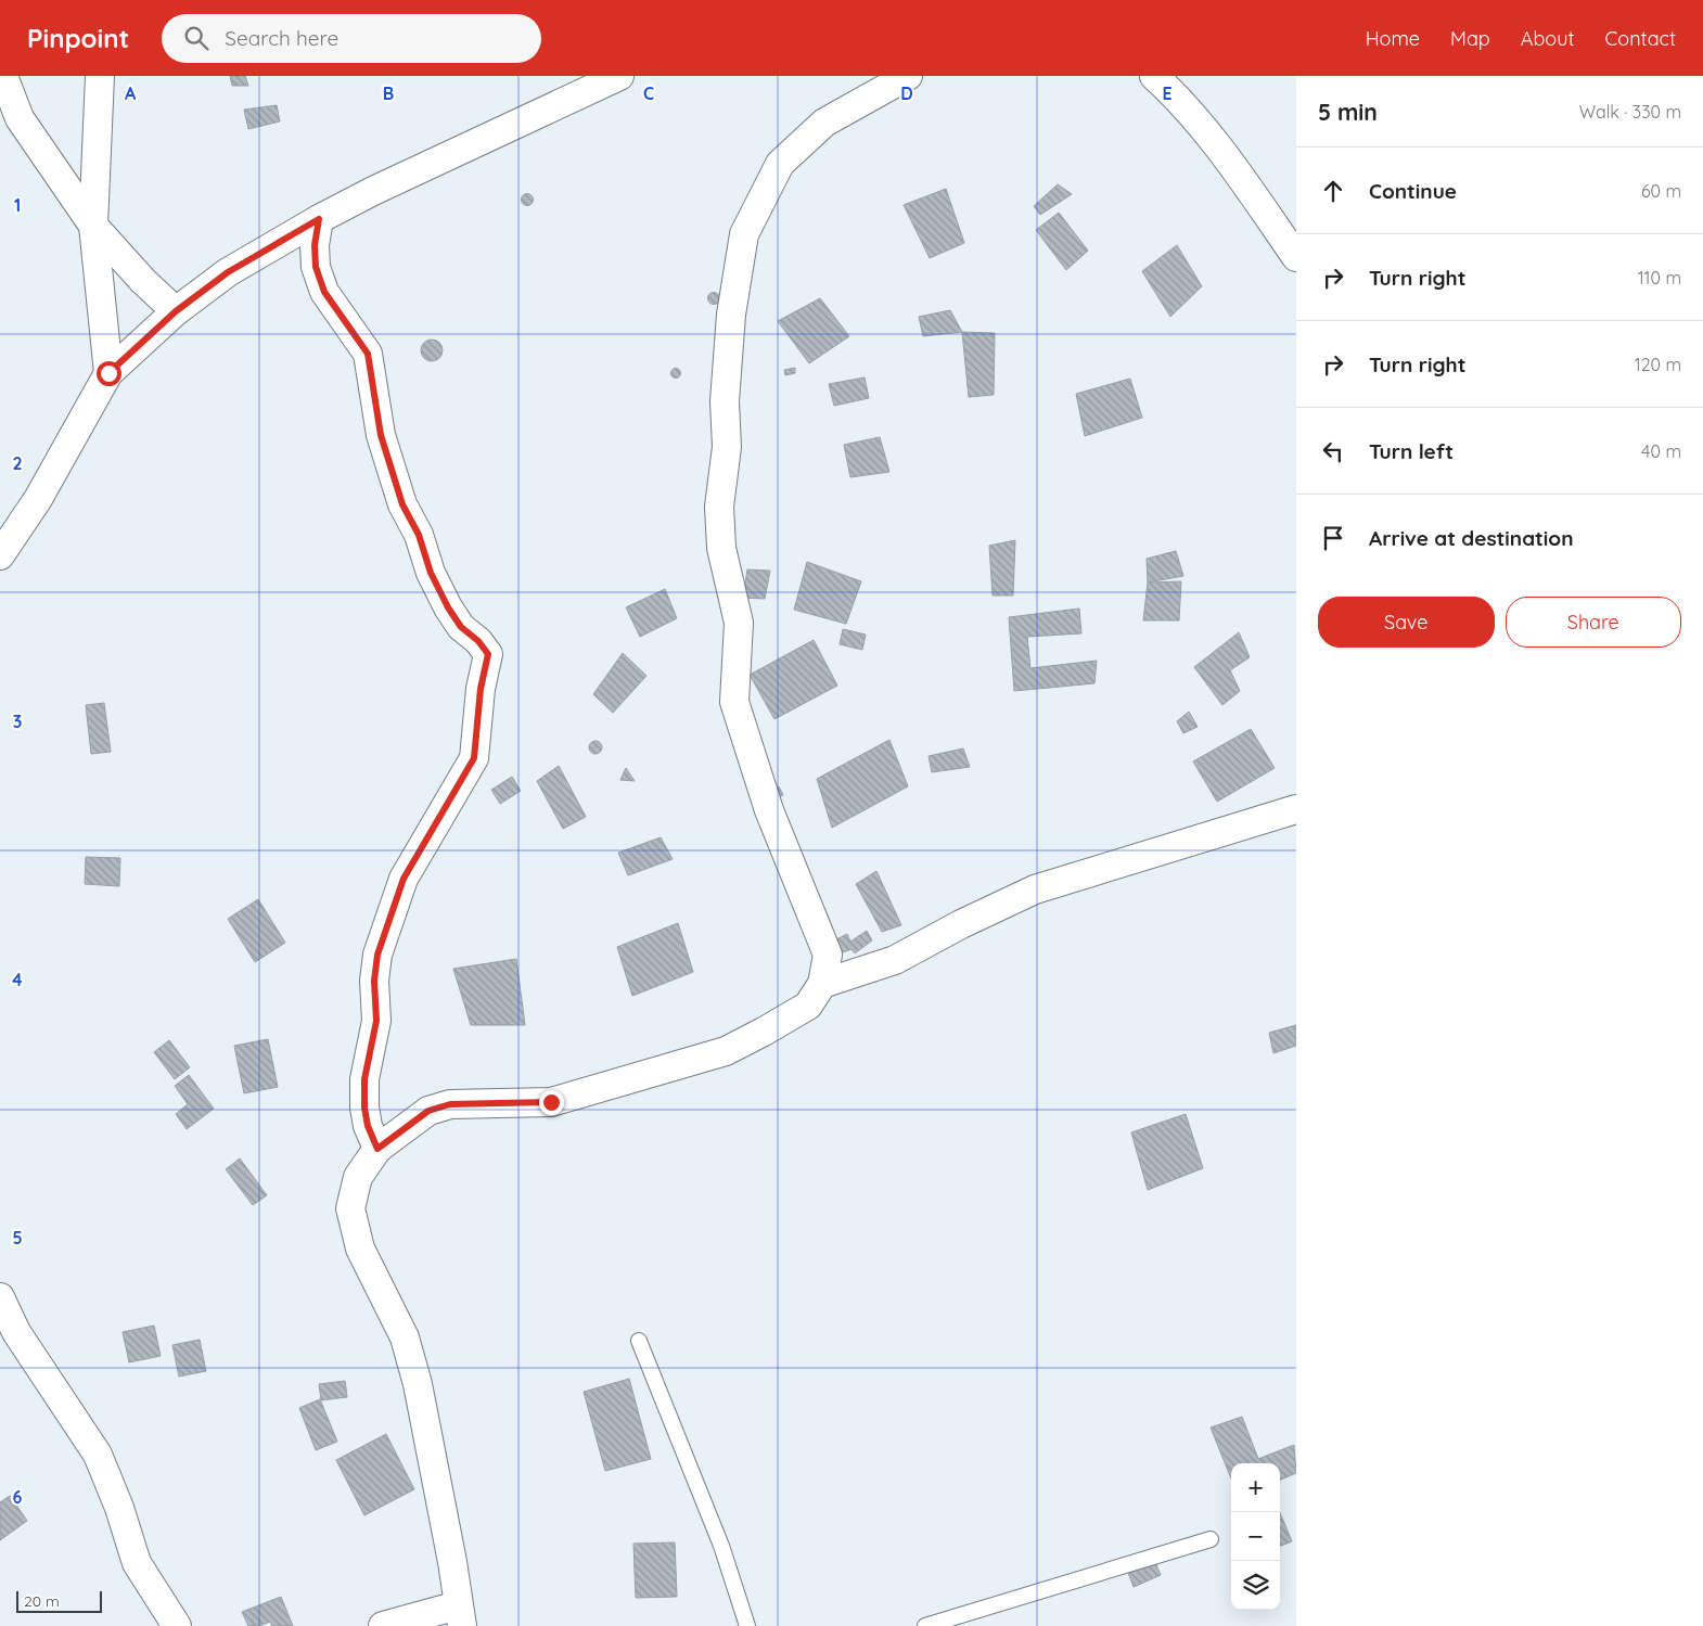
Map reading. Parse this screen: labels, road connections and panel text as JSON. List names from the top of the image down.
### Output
{
  "scale_bar": "20 m",
  "page": {
    "header": "Pinpoint",
    "search": "Search here",
    "nav": [
      "Home",
      "Map",
      "About",
      "Contact"
    ],
    "heading": ["5 min", "Walk · 330 m"],
    "list": [
      ["Continue", "60 m"],
      ["Turn right", "110 m"],
      ["Turn right", "120 m"],
      ["Turn left", "40 m"],
      "Arrive at destination"
    ],
    "buttons": ["Save", "Share"],
    "map_buttons": ["+", "−"],
    "scale": "20 m"
  },
  "grid": {
    "columns": [
      "A",
      "B",
      "C",
      "D",
      "E"
    ],
    "rows": [
      "1",
      "2",
      "3",
      "4",
      "5",
      "6"
    ]
  }
}
